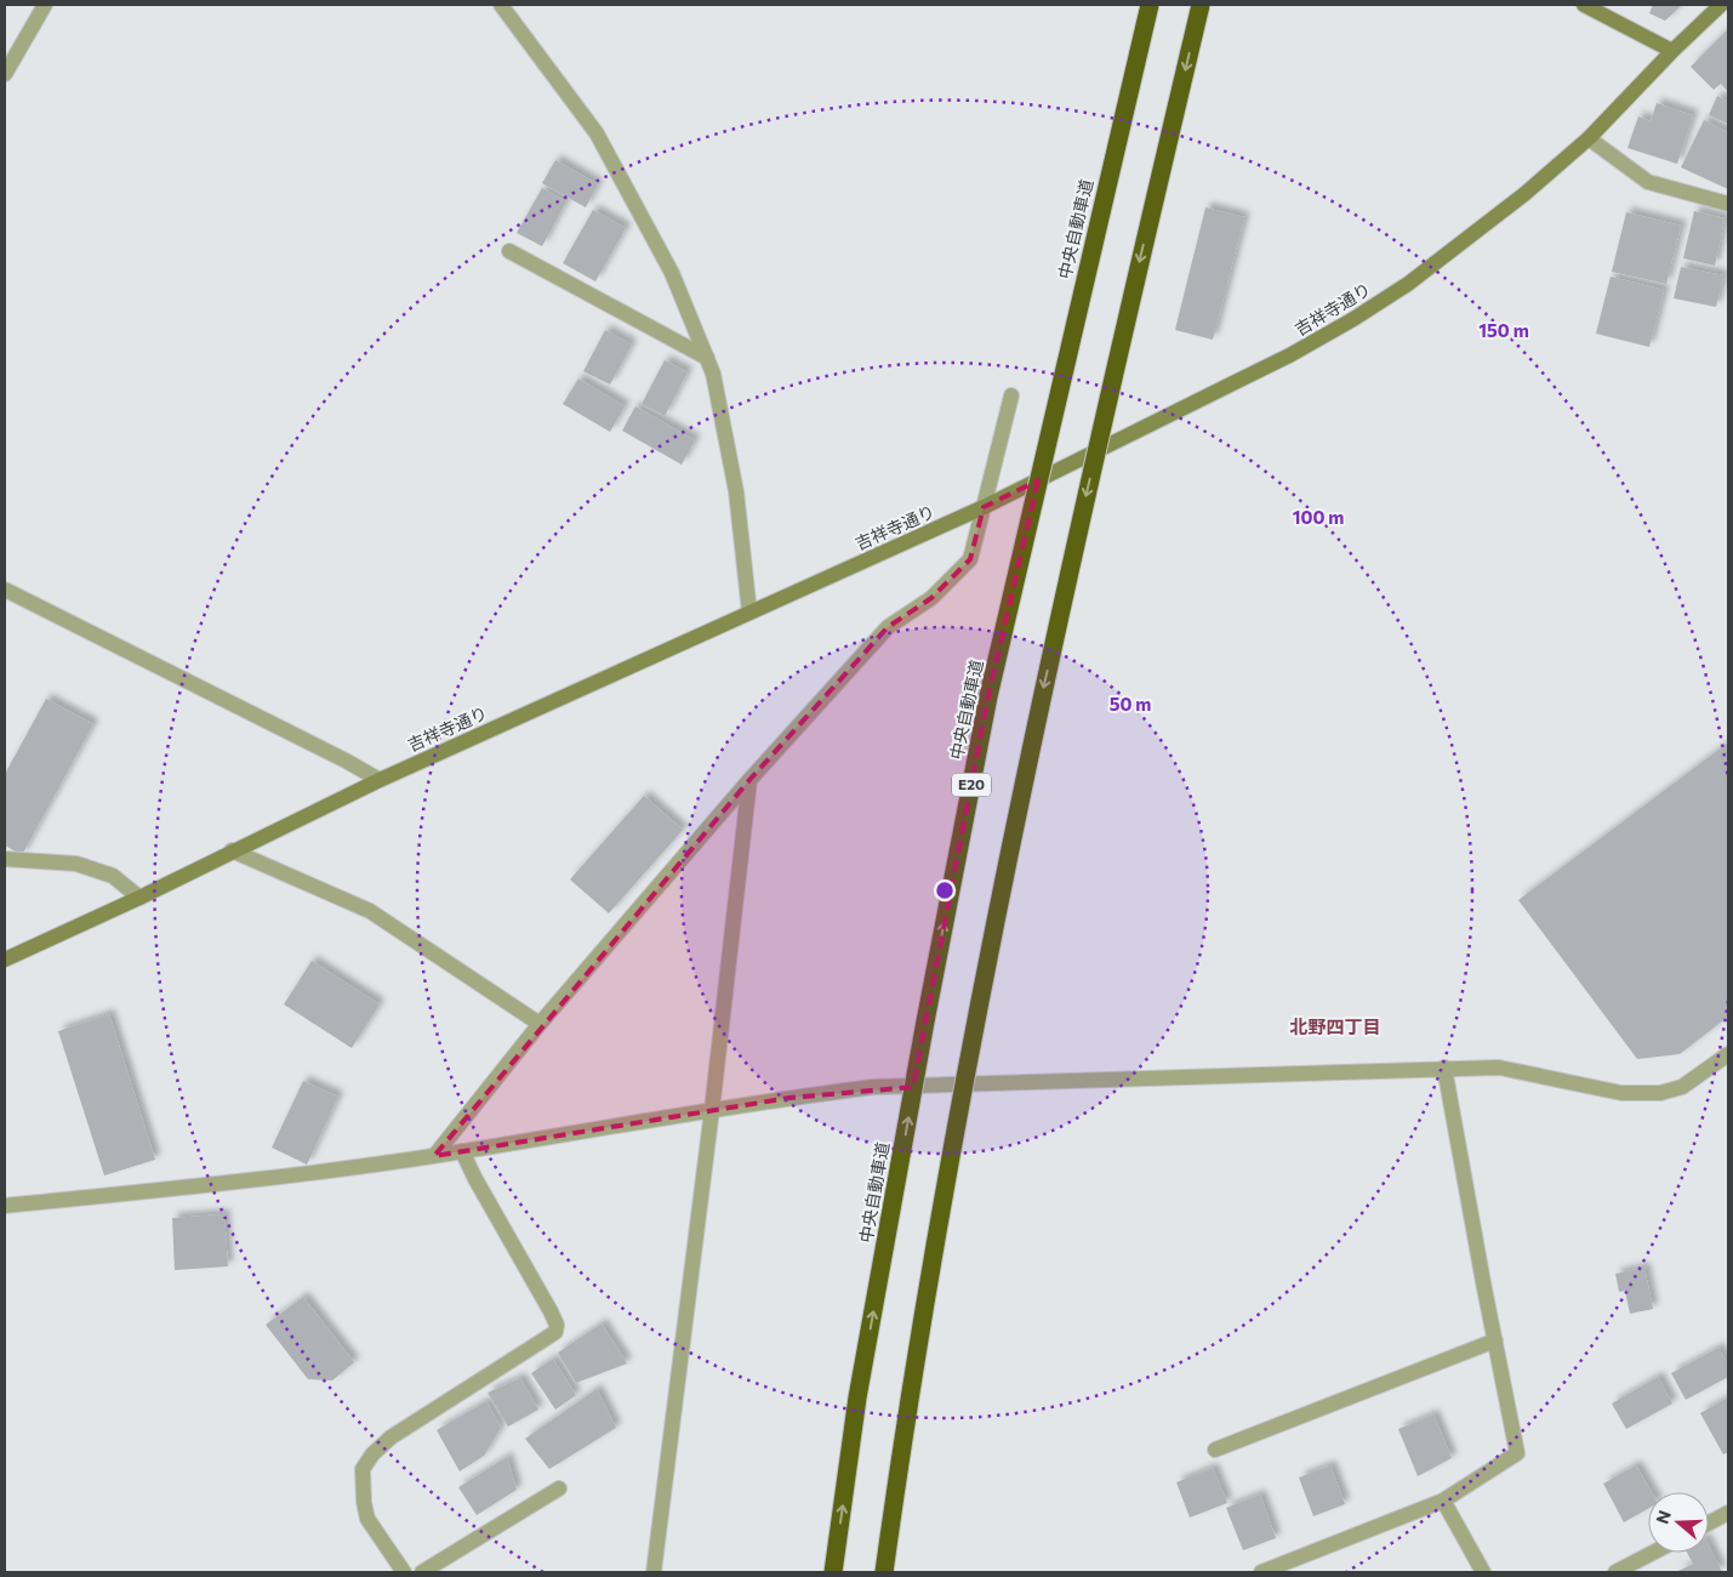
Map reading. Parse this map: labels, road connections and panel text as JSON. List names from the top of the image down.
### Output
{
  "streets": {
    "highway": ["中央自動車道", "E20"],
    "main road": ["吉祥寺通り"]
  },
  "districts": ["北野四丁目"],
  "north": "left",
  "rings": ["150 m", "100 m", "50 m"]
}
